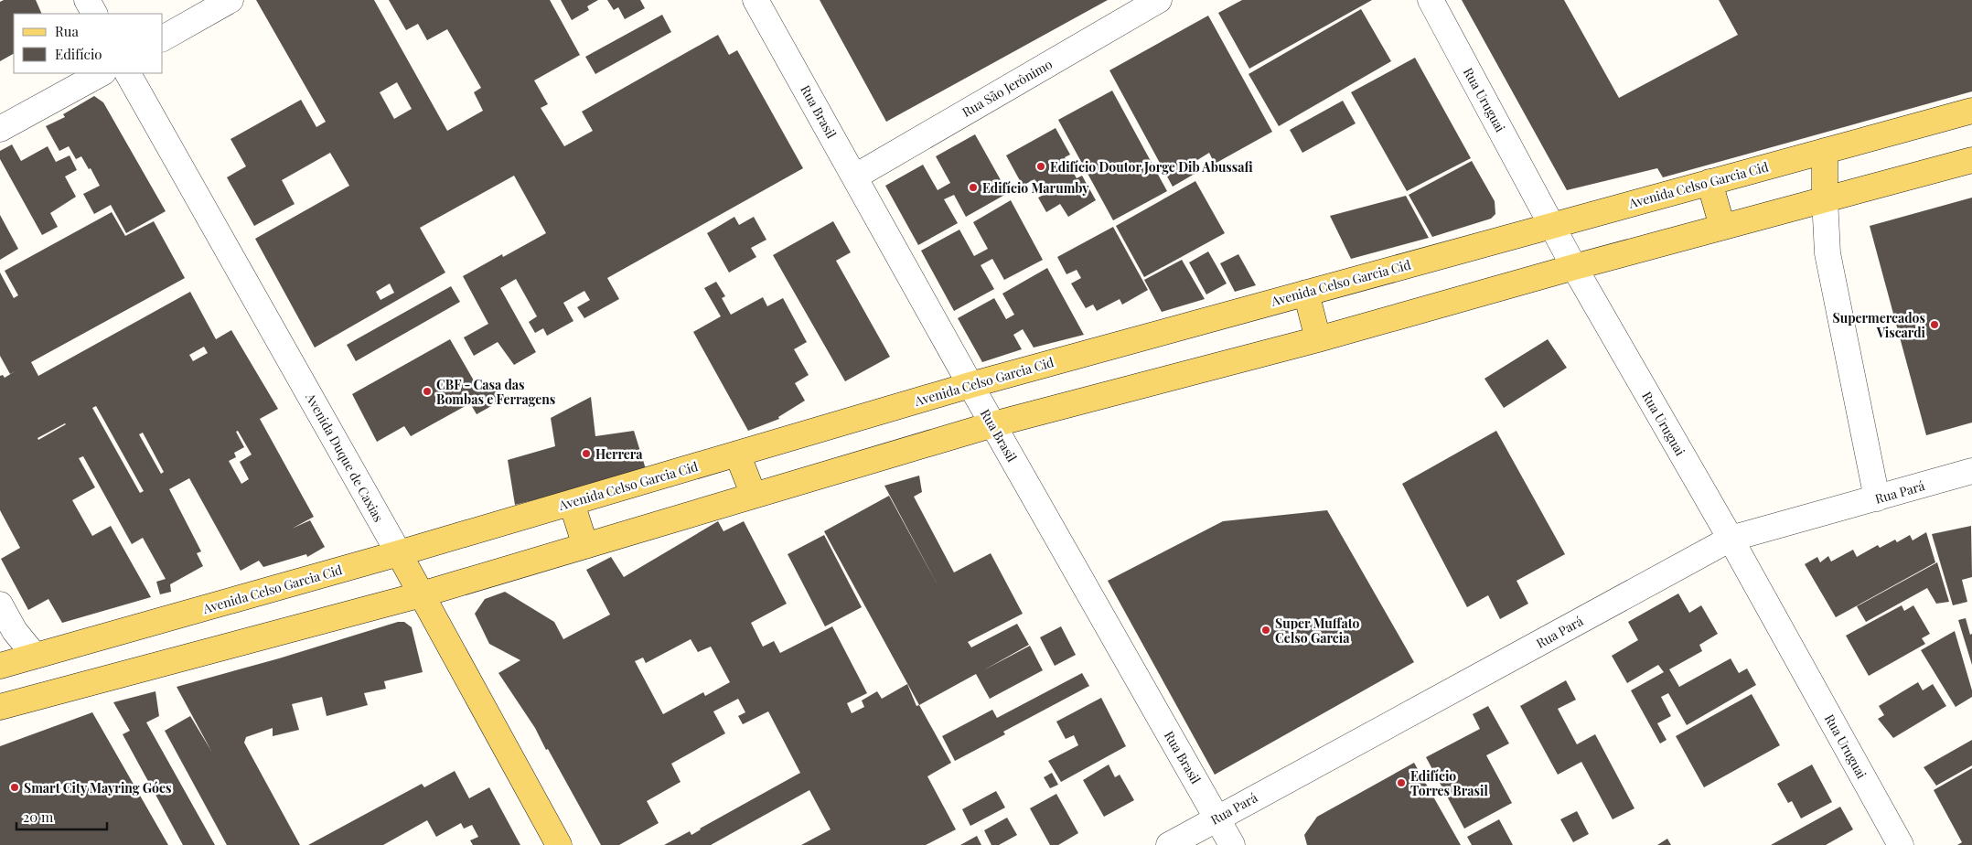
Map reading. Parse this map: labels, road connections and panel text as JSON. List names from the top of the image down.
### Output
{
  "streets": {
    "main road": ["Avenida Celso Garcia Cid", "Avenida Duque de Caxias"],
    "street": [
      "Rua São Jerônimo",
      "Rua Uruguai",
      "Rua Brasil",
      "Rua Pará"
    ]
  },
  "crossings": [
    ["Rua São Jerônimo", "Rua Brasil"],
    ["Rua Uruguai", "Avenida Celso Garcia Cid"],
    ["Rua Uruguai", "Rua Pará"],
    ["Rua Brasil", "Avenida Celso Garcia Cid"],
    ["Rua Brasil", "Rua Pará"],
    ["Avenida Celso Garcia Cid", "Avenida Duque de Caxias"]
  ],
  "places": [
    "Edifício Doutor Jorge Dib Abussafi",
    "Edifício Marumby",
    "Supermercados Viscardi",
    "CBF - Casa das Bombas e Ferragens",
    "Herrera",
    "Super Muffato Celso Garcia",
    "Edifício Torres Brasil",
    "Smart City Mayring Góes"
  ],
  "legend": ["Rua", "Edifício"],
  "scale_bar": "20 m"
}
